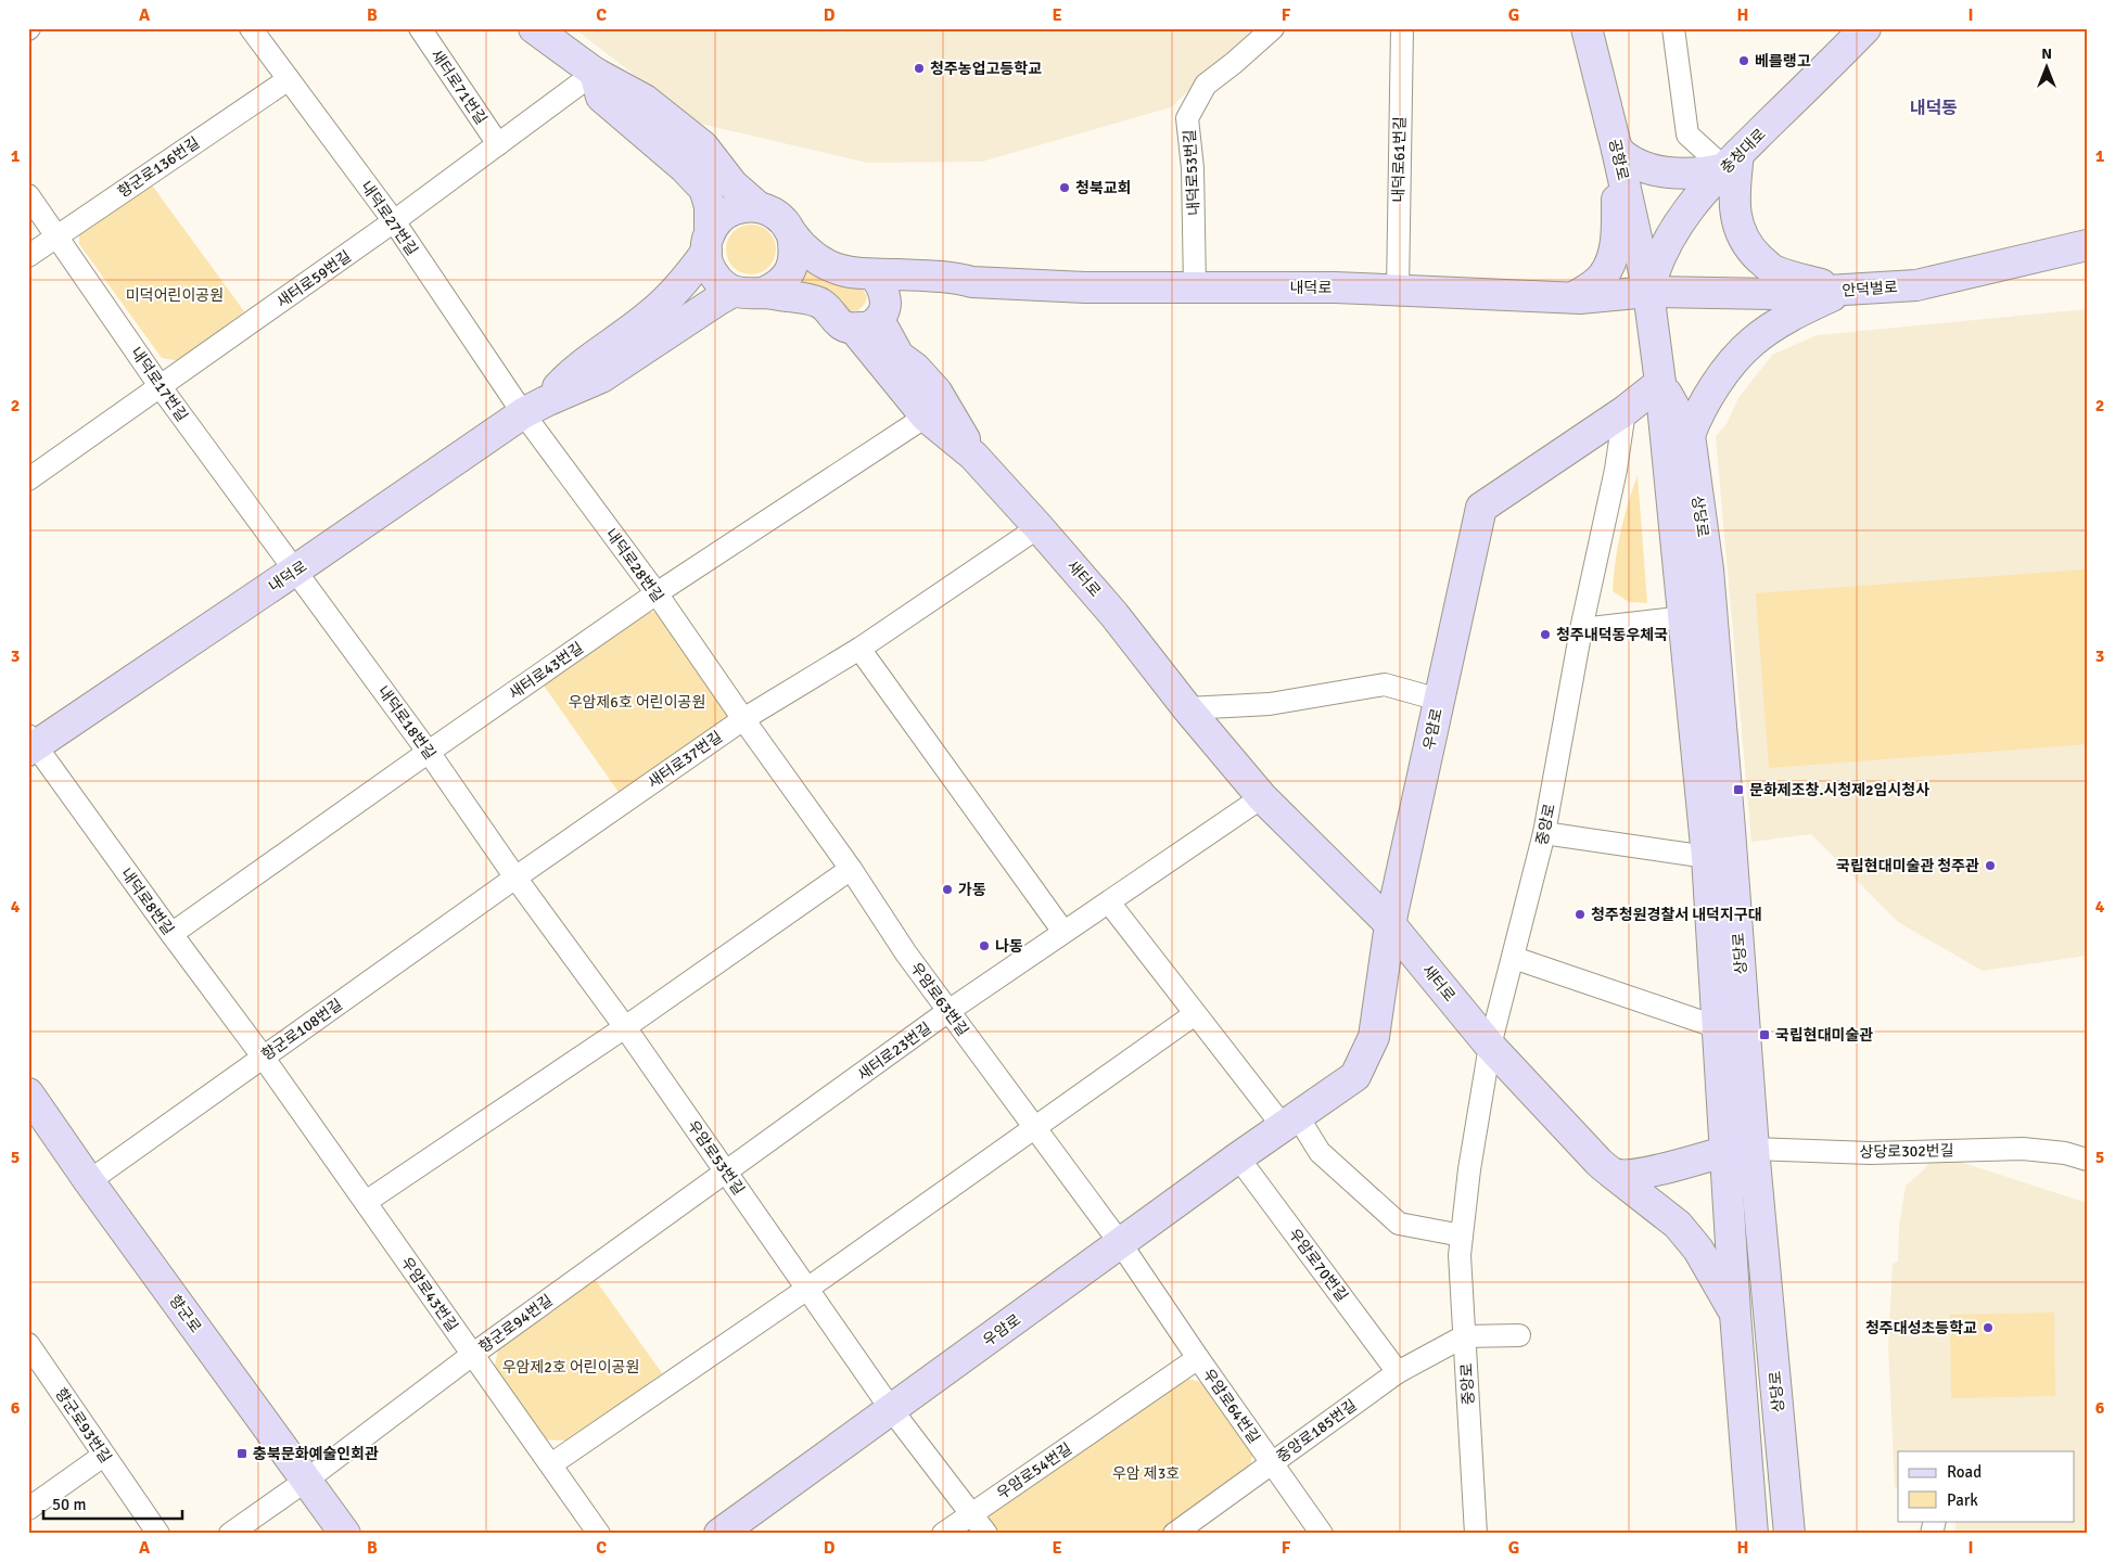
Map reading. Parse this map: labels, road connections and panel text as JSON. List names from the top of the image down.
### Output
{
  "streets": {
    "street": [
      "새터로71번길",
      "충청대로",
      "내덕로61번길",
      "공항로",
      "향군로136번길",
      "내덕로53번길",
      "내덕로27번길",
      "새터로59번길",
      "내덕로",
      "안덕벌로",
      "내덕로17번길",
      "상당로",
      "내덕로28번길",
      "새터로",
      "새터로43번길",
      "내덕로18번길",
      "우암로",
      "새터로37번길",
      "중앙로",
      "내덕로8번길",
      "우암로63번길",
      "향군로108번길",
      "새터로23번길",
      "상당로302번길",
      "우암로53번길",
      "우암로70번길",
      "우암로43번길",
      "향군로",
      "향군로94번길",
      "우암로64번길",
      "향군로93번길",
      "중앙로185번길",
      "우암로54번길"
    ]
  },
  "crossings": [
    ["새터로71번길", "새터로59번길"],
    ["충청대로", "공항로"],
    ["충청대로", "내덕로"],
    ["충청대로", "안덕벌로"],
    ["충청대로", "상당로"],
    ["내덕로61번길", "내덕로"],
    ["공항로", "내덕로"],
    ["공항로", "안덕벌로"],
    ["공항로", "상당로"],
    ["향군로136번길", "내덕로27번길"],
    ["향군로136번길", "내덕로17번길"],
    ["내덕로53번길", "내덕로"],
    ["내덕로27번길", "새터로59번길"],
    ["내덕로27번길", "내덕로"],
    ["내덕로27번길", "내덕로28번길"],
    ["새터로59번길", "내덕로17번길"],
    ["내덕로", "안덕벌로"],
    ["내덕로", "내덕로17번길"],
    ["내덕로", "상당로"],
    ["내덕로", "내덕로28번길"],
    ["내덕로", "내덕로18번길"],
    ["내덕로", "내덕로8번길"],
    ["안덕벌로", "상당로"],
    ["내덕로17번길", "내덕로18번길"],
    ["상당로", "새터로"],
    ["상당로", "우암로"],
    ["상당로", "상당로302번길"],
    ["내덕로28번길", "새터로43번길"],
    ["내덕로28번길", "새터로37번길"],
    ["내덕로28번길", "우암로63번길"],
    ["새터로", "우암로"],
    ["새터로", "새터로37번길"],
    ["새터로", "중앙로"],
    ["새터로", "새터로23번길"],
    ["새터로43번길", "내덕로18번길"],
    ["새터로43번길", "내덕로8번길"],
    ["내덕로18번길", "새터로37번길"],
    ["내덕로18번길", "향군로108번길"],
    ["내덕로18번길", "우암로53번길"],
    ["우암로", "중앙로"],
    ["우암로", "우암로63번길"],
    ["우암로", "우암로53번길"],
    ["우암로", "우암로70번길"],
    ["우암로", "우암로64번길"],
    ["새터로37번길", "우암로63번길"],
    ["새터로37번길", "향군로108번길"],
    ["새터로37번길", "우암로53번길"],
    ["중앙로", "중앙로185번길"],
    ["내덕로8번길", "향군로108번길"],
    ["내덕로8번길", "우암로43번길"],
    ["우암로63번길", "새터로23번길"],
    ["우암로63번길", "우암로64번길"],
    ["향군로108번길", "우암로53번길"],
    ["향군로108번길", "우암로43번길"],
    ["향군로108번길", "향군로"],
    ["새터로23번길", "우암로53번길"],
    ["새터로23번길", "향군로94번길"],
    ["우암로53번길", "향군로94번길"],
    ["우암로70번길", "중앙로185번길"],
    ["우암로43번길", "향군로94번길"],
    ["향군로", "향군로94번길"],
    ["우암로64번길", "중앙로185번길"],
    ["우암로64번길", "우암로54번길"]
  ],
  "districts": ["내덕동"],
  "parks": [
    "미덕어린이공원",
    "우암제6호 어린이공원",
    "우암제2호 어린이공원",
    "우암 제3호"
  ],
  "places": {
    "other": [
      "베를랭고",
      "청주농업고등학교",
      "청북교회",
      "청주내덕동우체국",
      "국립현대미술관 청주관",
      "가동",
      "청주청원경찰서 내덕지구대",
      "나동",
      "청주대성초등학교"
    ],
    "transit": ["문화제조창.시청제2임시청사", "국립현대미술관", "충북문화예술인회관"]
  },
  "legend": ["Road", "Park"],
  "scale_bar": "50 m",
  "north": "top",
  "grid": {
    "columns": [
      "A",
      "B",
      "C",
      "D",
      "E",
      "F",
      "G",
      "H",
      "I"
    ],
    "rows": [
      "1",
      "2",
      "3",
      "4",
      "5",
      "6"
    ]
  }
}
